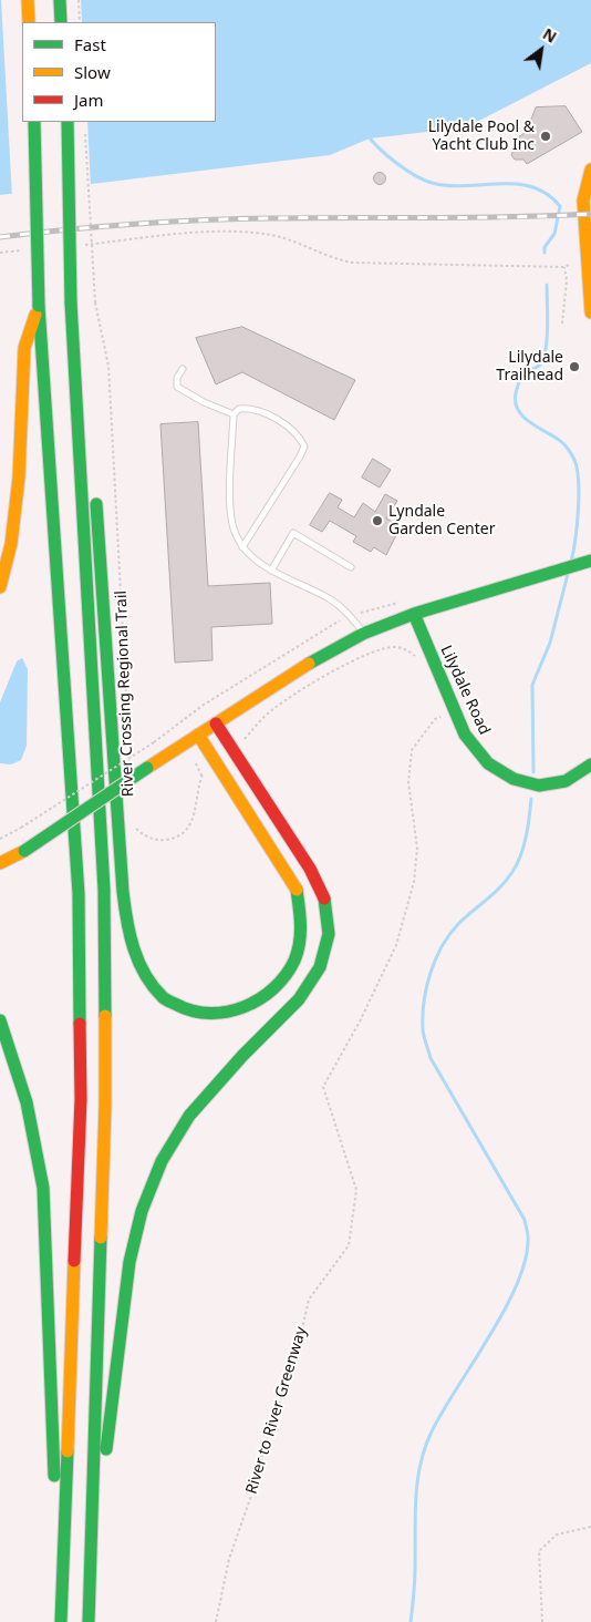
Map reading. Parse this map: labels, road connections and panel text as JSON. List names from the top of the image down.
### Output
{
  "streets": {
    "main road": ["Lilydale Road"],
    "path": ["River Crossing Regional Trail", "River to River Greenway"]
  },
  "places": ["Lilydale Pool & Yacht Club Inc", "Lilydale Trailhead", "Lyndale Garden Center"],
  "legend": ["Fast", "Slow", "Jam"],
  "north": "top right"
}
